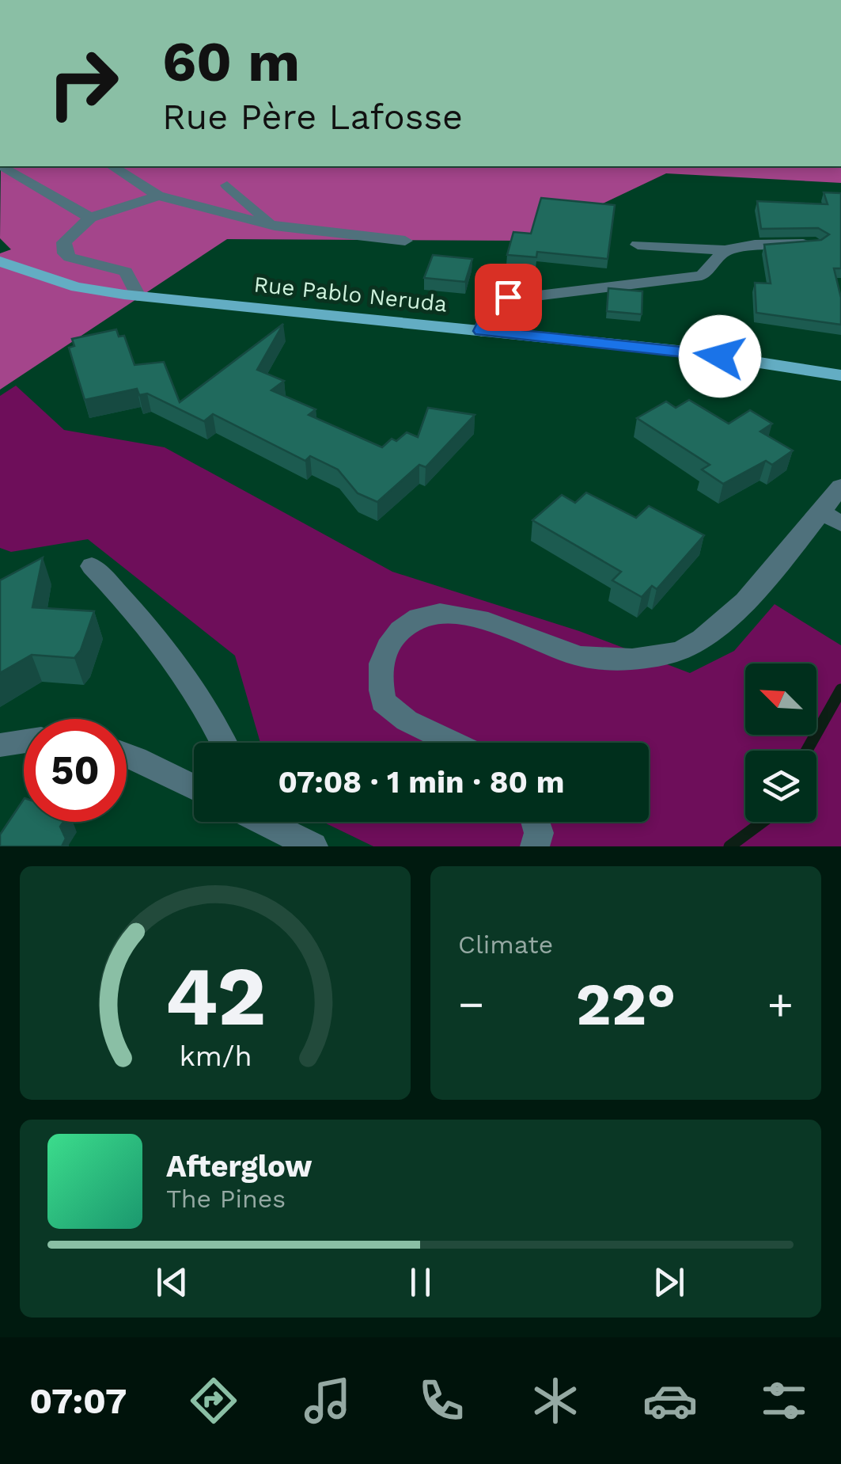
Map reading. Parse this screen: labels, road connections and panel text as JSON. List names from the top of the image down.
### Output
{
  "streets": {
    "main road": ["Rue Pablo Neruda"]
  },
  "north": "top left",
  "page": {
    "turn": ["60 m", "Rue Père Lafosse"],
    "limit": "50",
    "trip": "07:08 · 1 min · 80 m",
    "tile": "Climate",
    "heat": ["−", "22°", "+"],
    "song": ["Afterglow", "The Pines"],
    "tabs": "07:07",
    "gauge": ["42", "km/h"]
  }
}
